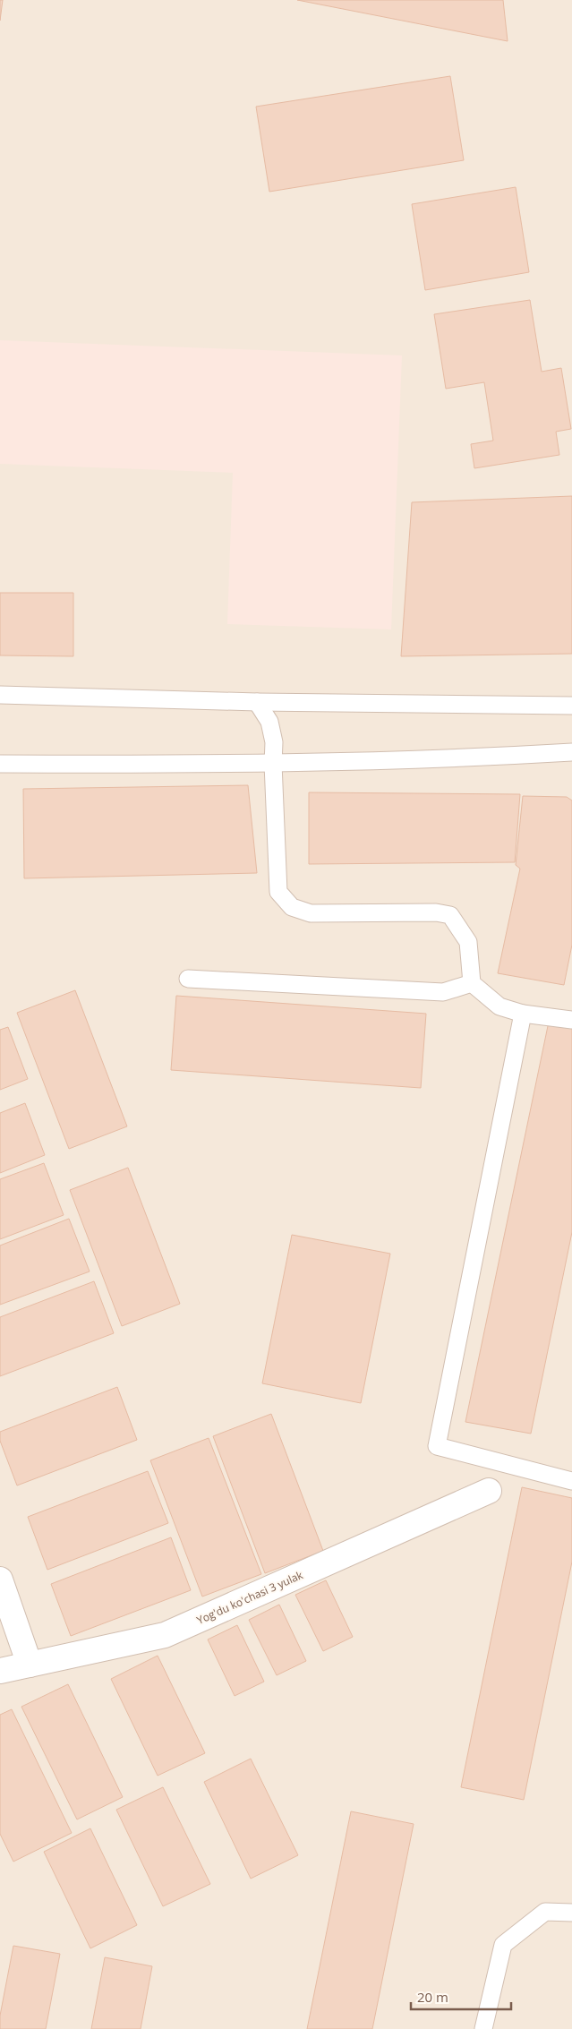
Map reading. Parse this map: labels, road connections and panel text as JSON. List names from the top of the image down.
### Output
{
  "streets": {
    "street": ["Yog'du ko'chasi 3 yulak"]
  },
  "scale_bar": "20 m"
}
